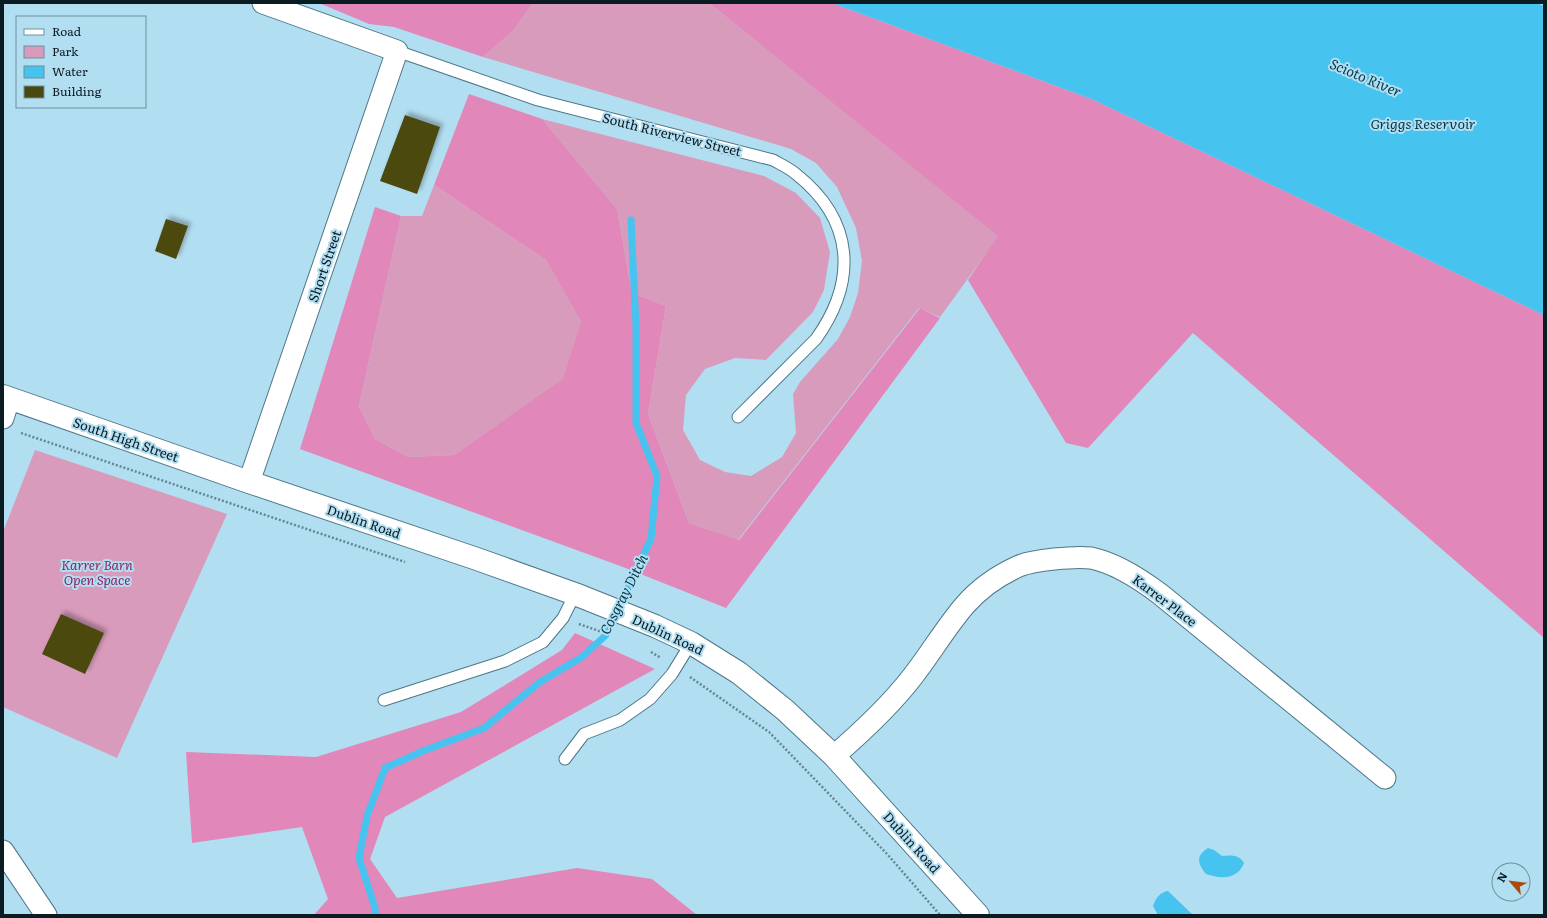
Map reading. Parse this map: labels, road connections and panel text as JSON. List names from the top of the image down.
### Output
{
  "streets": {
    "main road": ["South High Street", "Dublin Road"],
    "street": ["South Riverview Street", "Short Street", "Karrer Place"]
  },
  "crossings": [
    ["South Riverview Street", "Short Street"],
    ["Short Street", "South High Street"],
    ["Short Street", "Dublin Road"],
    ["South High Street", "Dublin Road"],
    ["Dublin Road", "Karrer Place"]
  ],
  "water": ["Scioto River", "Griggs Reservoir", "Cosgray Ditch"],
  "parks": ["Karrer Barn Open Space"],
  "legend": [
    "Road",
    "Park",
    "Water",
    "Building"
  ],
  "north": "top left"
}
